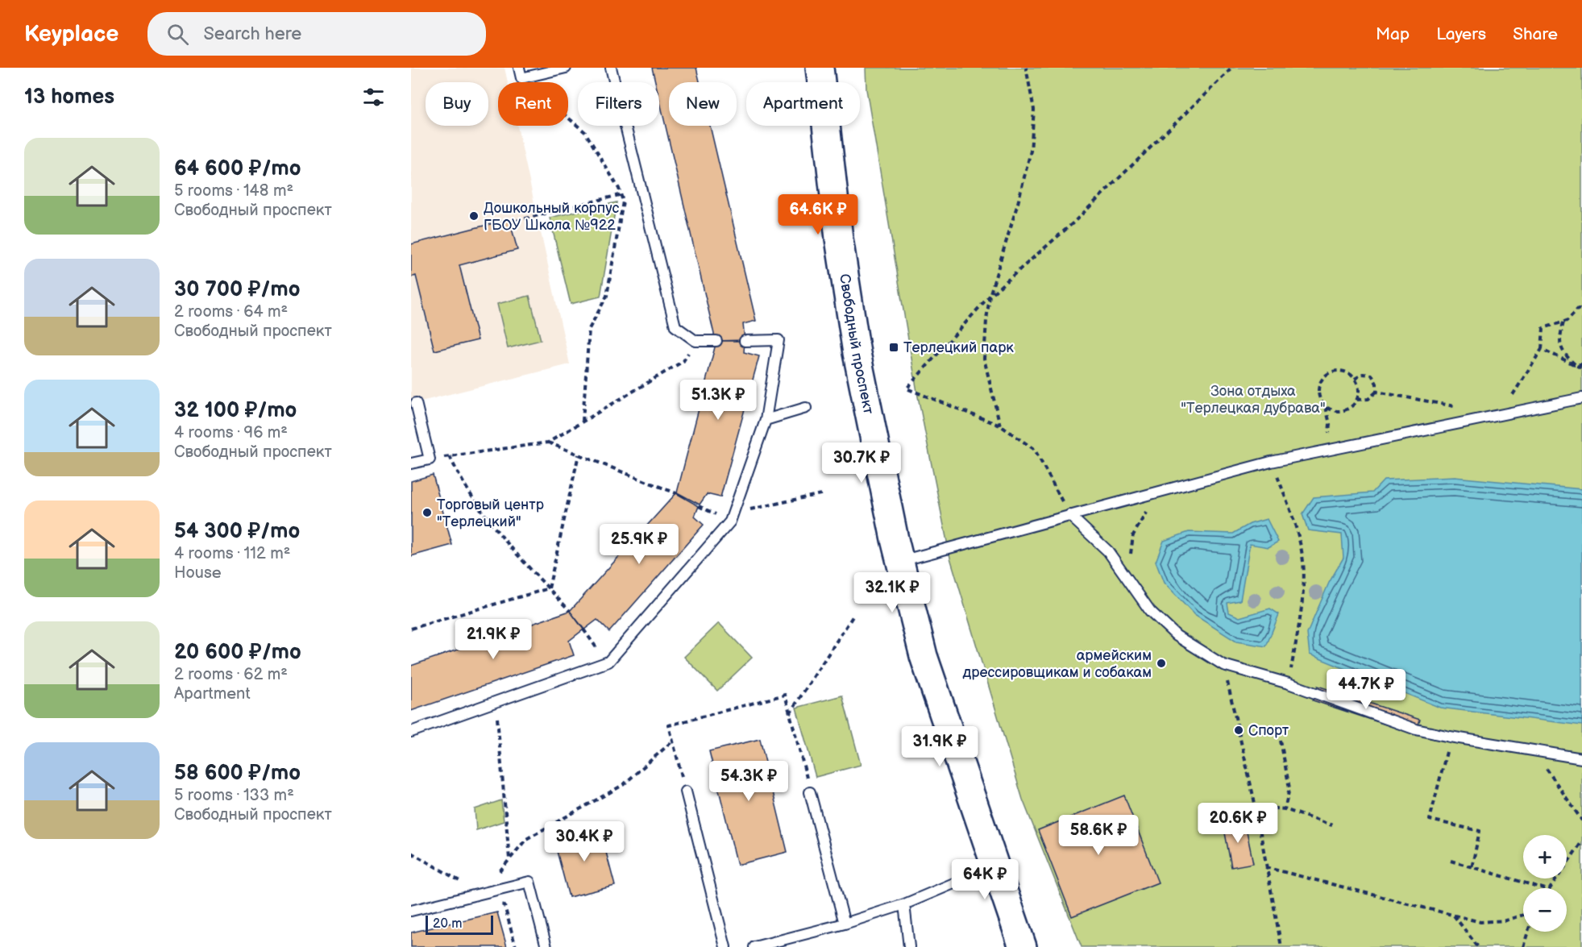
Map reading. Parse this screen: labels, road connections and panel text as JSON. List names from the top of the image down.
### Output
{
  "streets": {
    "main road": ["Свободный проспект"]
  },
  "parks": ["Зона отдыха \"Терлецкая дубрава\""],
  "places": {
    "other": [
      "Дошкольный корпус ГБОУ Школа №922",
      "Торговый центр \"Терлецкий\"",
      "армейским дрессировщикам и собакам",
      "Спорт"
    ],
    "transit": ["Терлецкий парк"]
  },
  "scale_bar": "20 m",
  "page": {
    "header": "Keyplace",
    "search": "Search here",
    "nav": ["Map", "Layers", "Share"],
    "heading": "13 homes",
    "chip": [
      "Buy",
      "Rent",
      "Filters",
      "New",
      "Apartment"
    ],
    "list": [
      {
        "name": "64 600 ₽/mo",
        "note": "5 rooms · 148 m² · Свободный проспект"
      },
      {
        "name": "30 700 ₽/mo",
        "note": "2 rooms · 64 m² · Свободный проспект"
      },
      {
        "name": "32 100 ₽/mo",
        "note": "4 rooms · 96 m² · Свободный проспект"
      },
      {
        "name": "54 300 ₽/mo",
        "note": "4 rooms · 112 m² · House"
      },
      {
        "name": "20 600 ₽/mo",
        "note": "2 rooms · 62 m² · Apartment"
      },
      {
        "name": "58 600 ₽/mo",
        "note": "5 rooms · 133 m² · Свободный проспект"
      }
    ],
    "price": [
      "64.6K ₽",
      "51.3K ₽",
      "30.7K ₽",
      "25.9K ₽",
      "32.1K ₽",
      "21.9K ₽",
      "44.7K ₽",
      "31.9K ₽",
      "54.3K ₽",
      "20.6K ₽",
      "58.6K ₽",
      "30.4K ₽",
      "64K ₽"
    ],
    "map_buttons": ["+", "−"],
    "scale": "20 m"
  }
}
